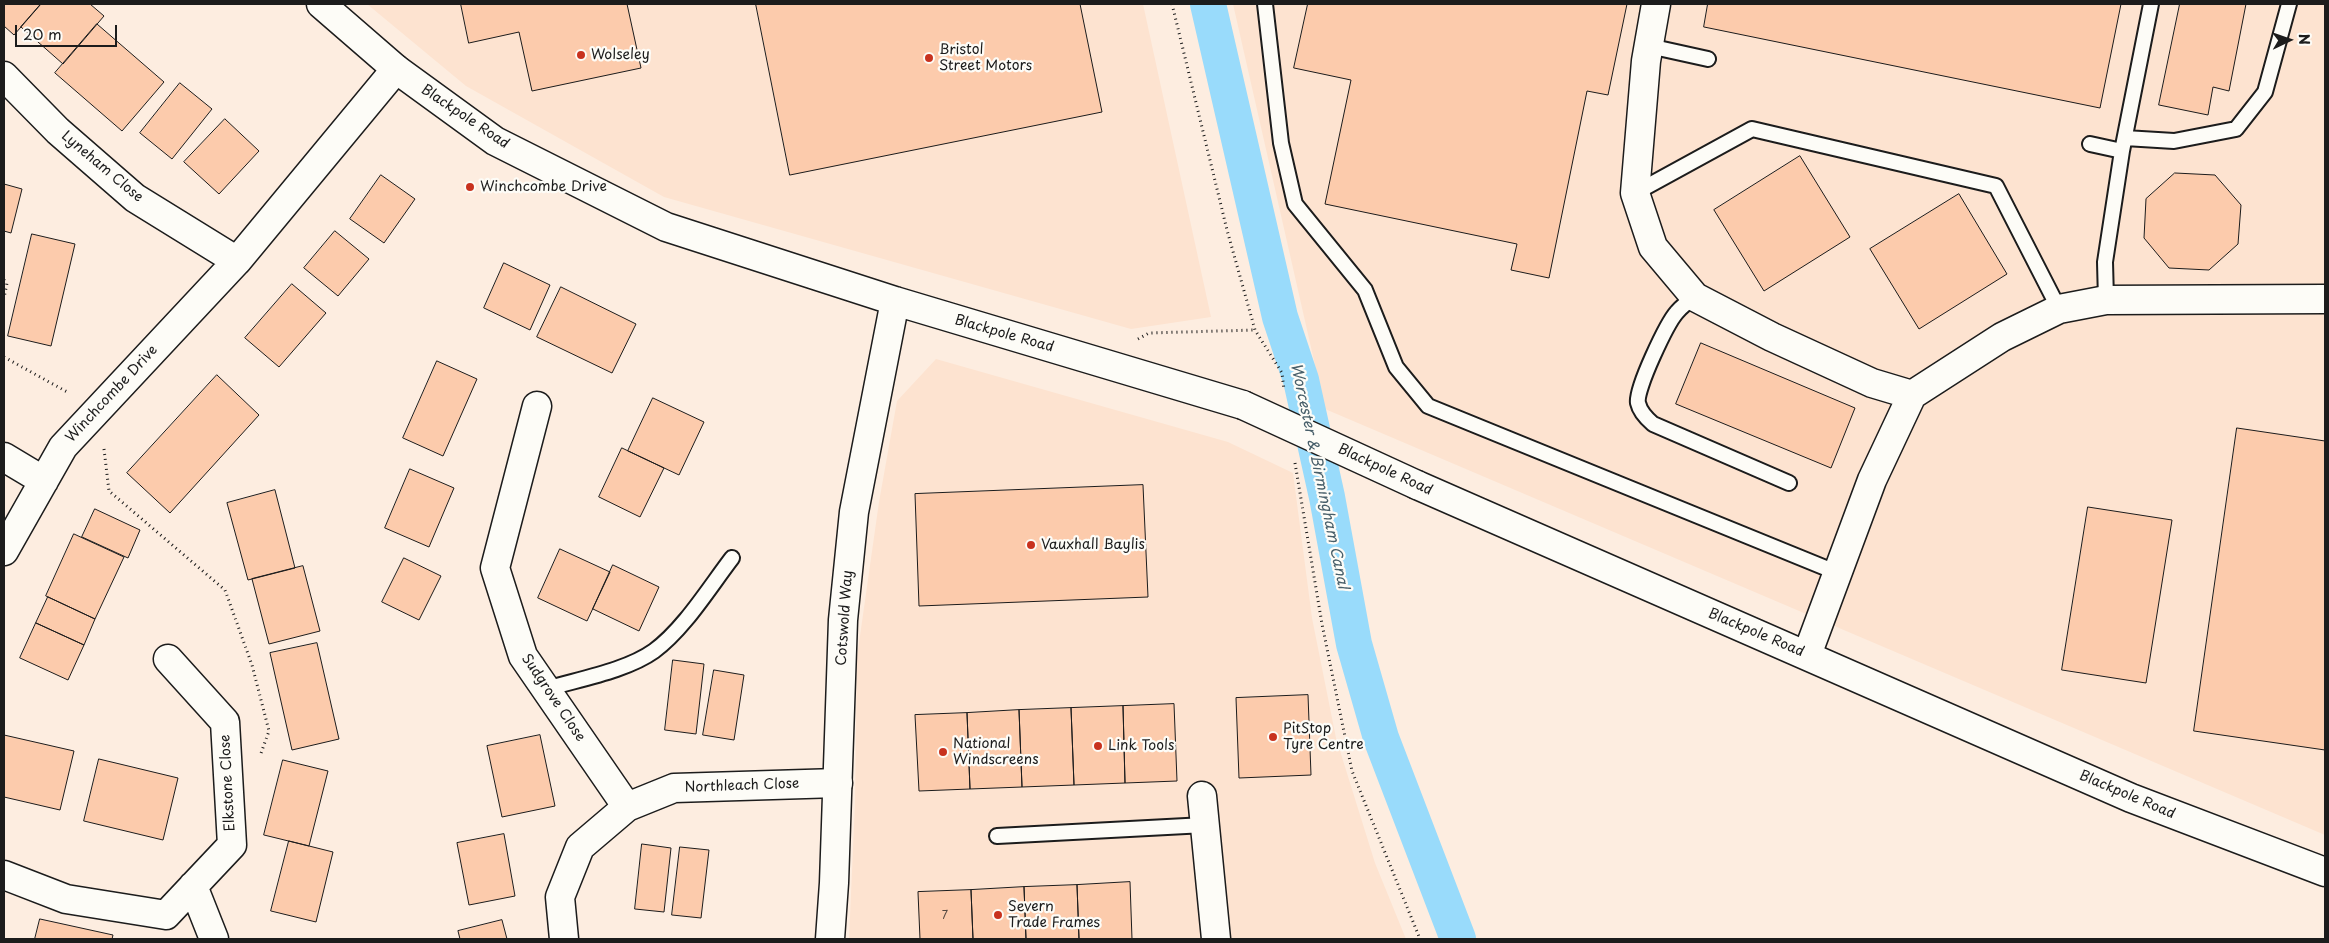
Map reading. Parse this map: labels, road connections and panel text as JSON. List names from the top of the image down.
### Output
{
  "streets": {
    "street": [
      "Blackpole Road",
      "Lyneham Close",
      "Winchcombe Drive",
      "Cotswold Way",
      "Sudgrove Close",
      "Elkstone Close",
      "Northleach Close"
    ]
  },
  "crossings": [
    ["Blackpole Road", "Winchcombe Drive"],
    ["Blackpole Road", "Cotswold Way"],
    ["Lyneham Close", "Winchcombe Drive"],
    ["Cotswold Way", "Northleach Close"],
    ["Sudgrove Close", "Northleach Close"]
  ],
  "water": ["Worcester & Birmingham Canal"],
  "places": [
    "Wolseley",
    "Bristol Street Motors",
    "Winchcombe Drive",
    "Vauxhall Baylis",
    "PitStop Tyre Centre",
    "Link Tools",
    "National Windscreens",
    "Severn Trade Frames"
  ],
  "house_numbers": ["7"],
  "scale_bar": "20 m",
  "north": "right"
}
